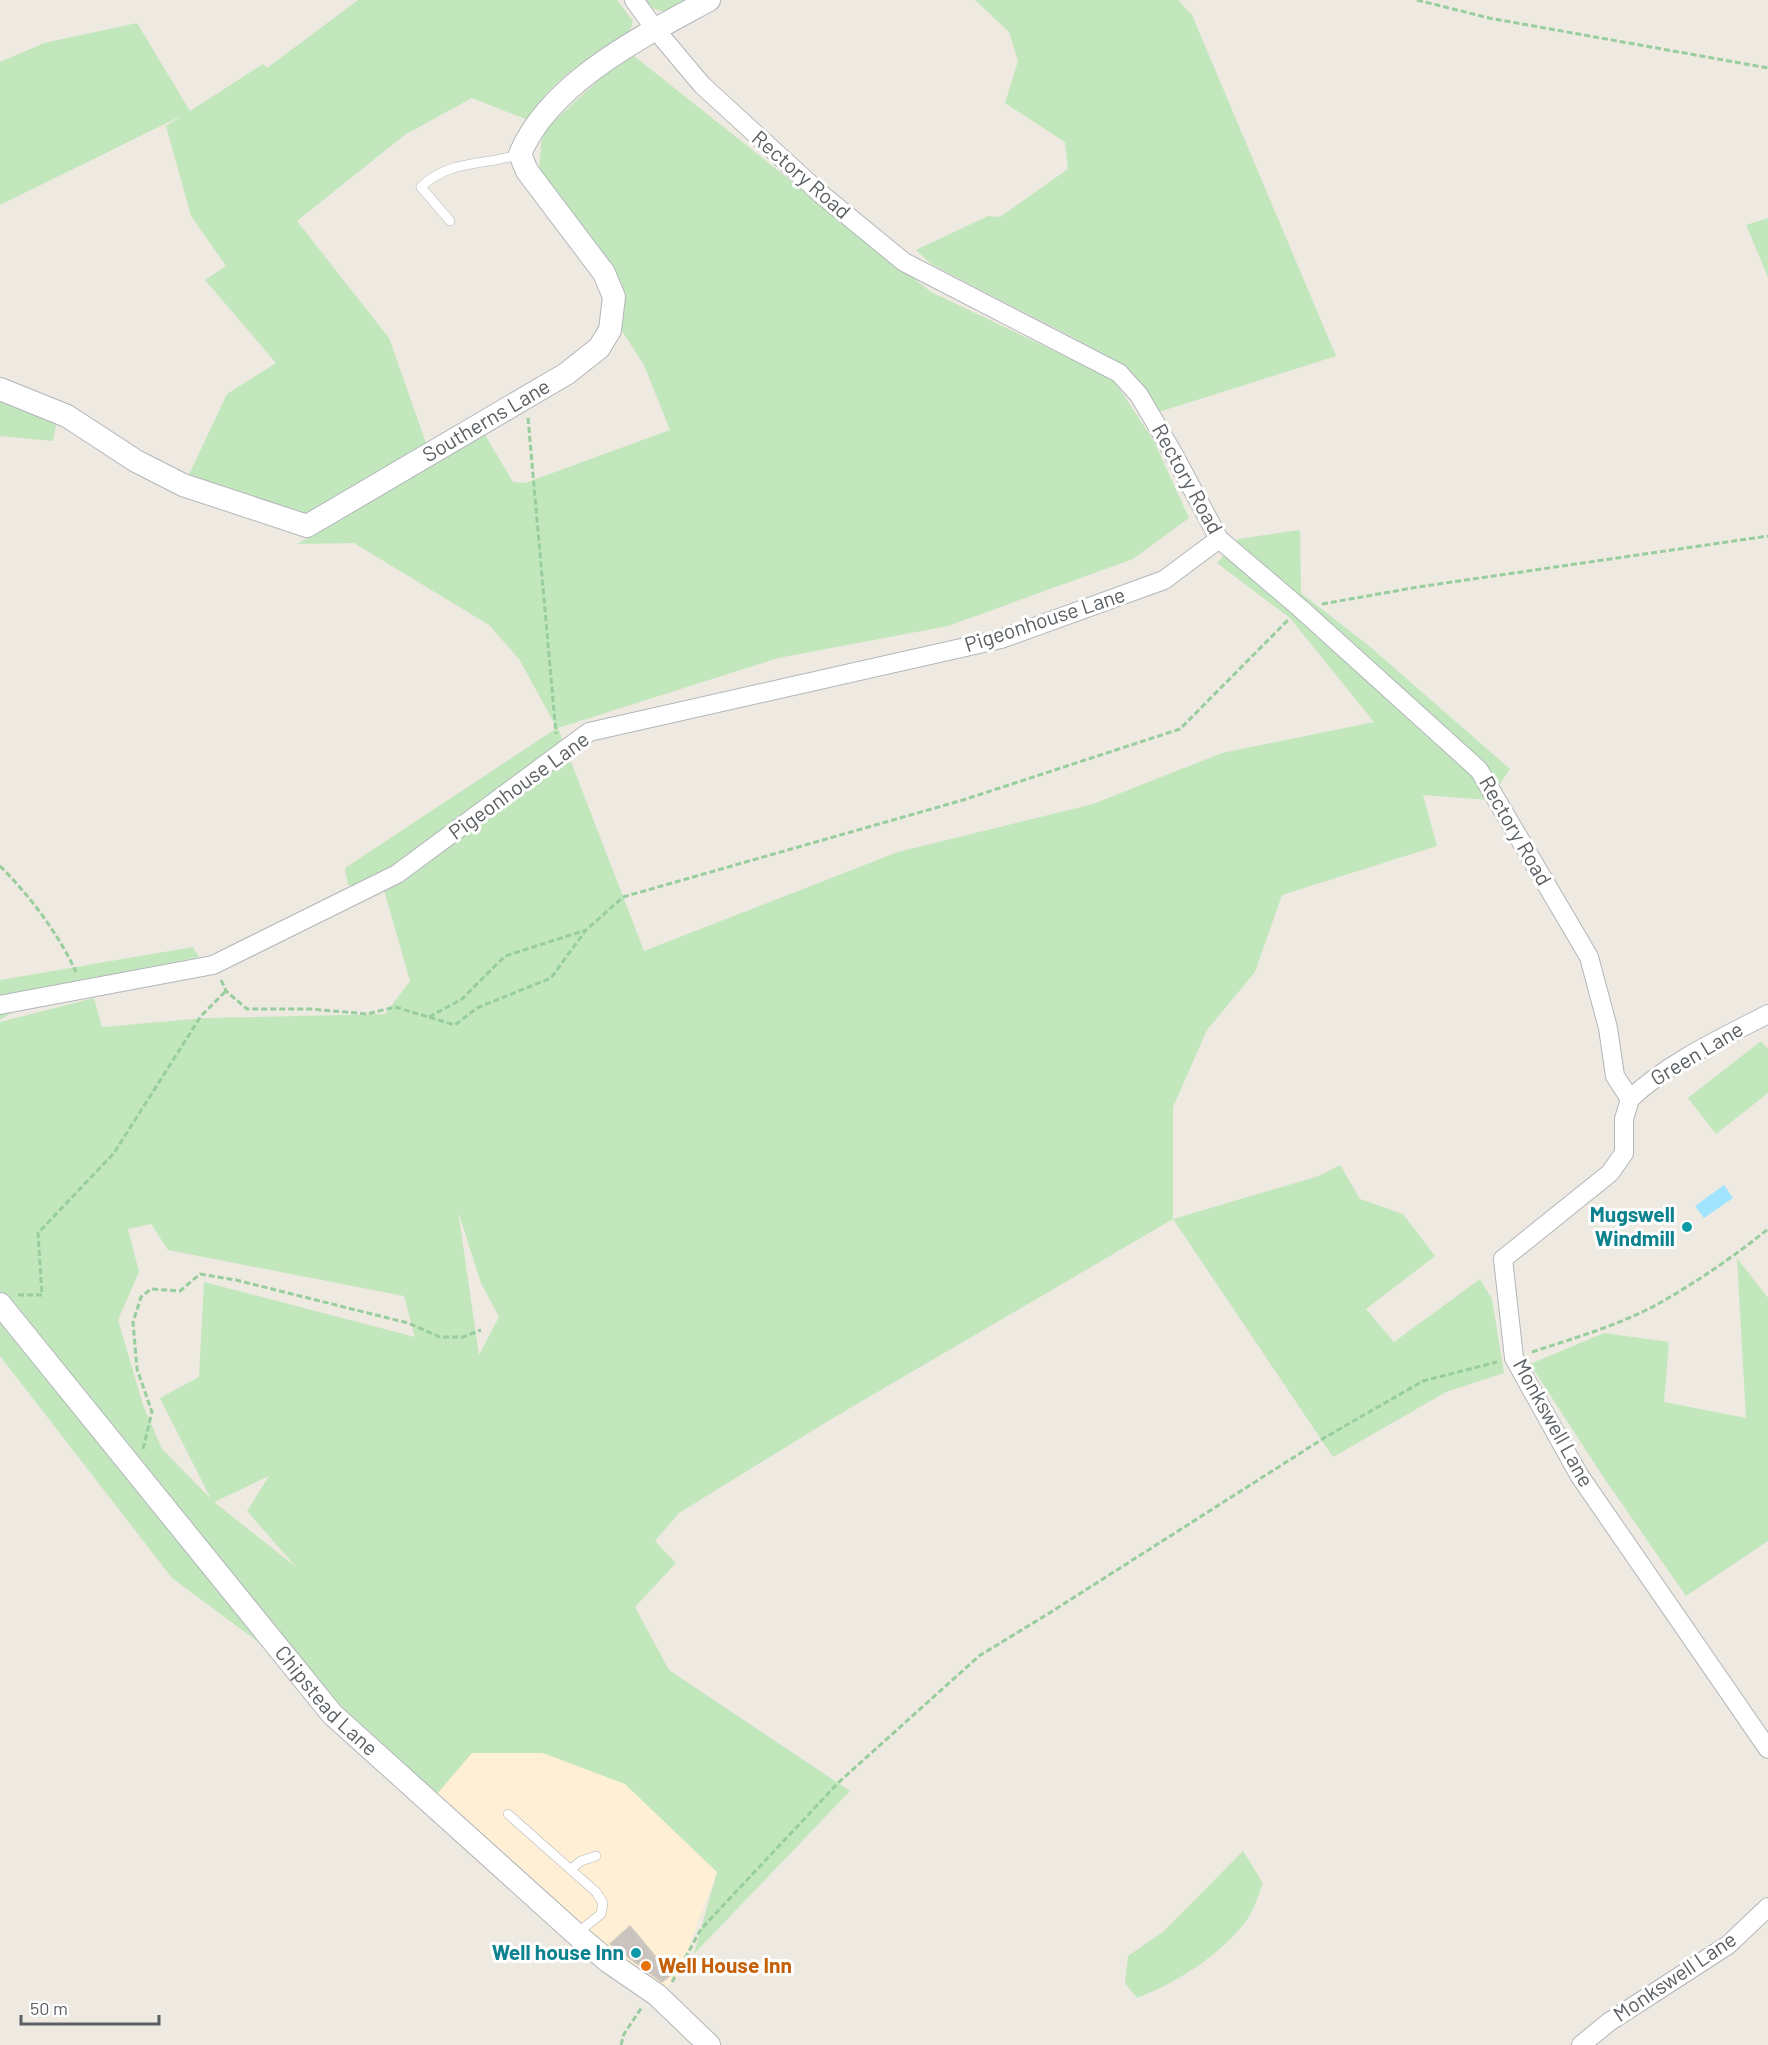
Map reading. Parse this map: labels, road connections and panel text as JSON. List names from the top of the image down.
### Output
{
  "streets": {
    "street": [
      "Rectory Road",
      "Southerns Lane",
      "Pigeonhouse Lane",
      "Green Lane",
      "Monkswell Lane",
      "Chipstead Lane"
    ]
  },
  "crossings": [
    ["Rectory Road", "Pigeonhouse Lane"],
    ["Rectory Road", "Green Lane"],
    ["Rectory Road", "Monkswell Lane"],
    ["Green Lane", "Monkswell Lane"]
  ],
  "places": ["Mugswell Windmill", "Well house Inn", "Well House Inn"],
  "scale_bar": "50 m"
}
